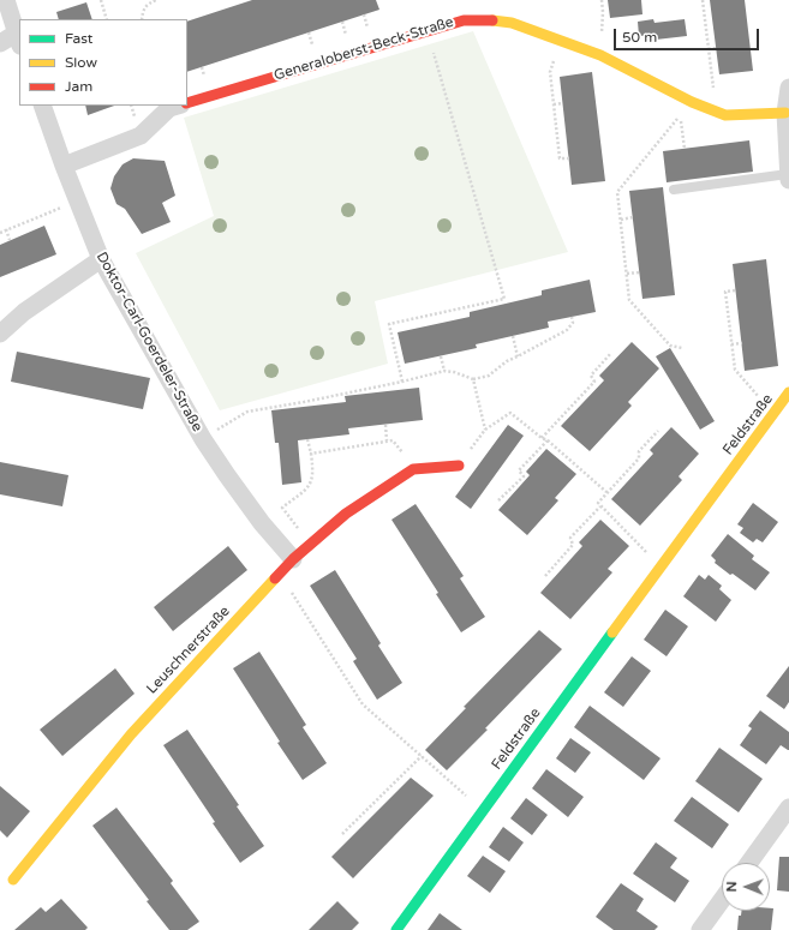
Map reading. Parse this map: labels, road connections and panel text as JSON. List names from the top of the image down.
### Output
{
  "streets": {
    "street": [
      "Generaloberst-Beck-Straße",
      "Doktor-Carl-Goerdeler-Straße",
      "Feldstraße",
      "Leuschnerstraße"
    ]
  },
  "crossings": [
    ["Doktor-Carl-Goerdeler-Straße", "Leuschnerstraße"]
  ],
  "legend": ["Fast", "Slow", "Jam"],
  "scale_bar": "50 m",
  "north": "left"
}
